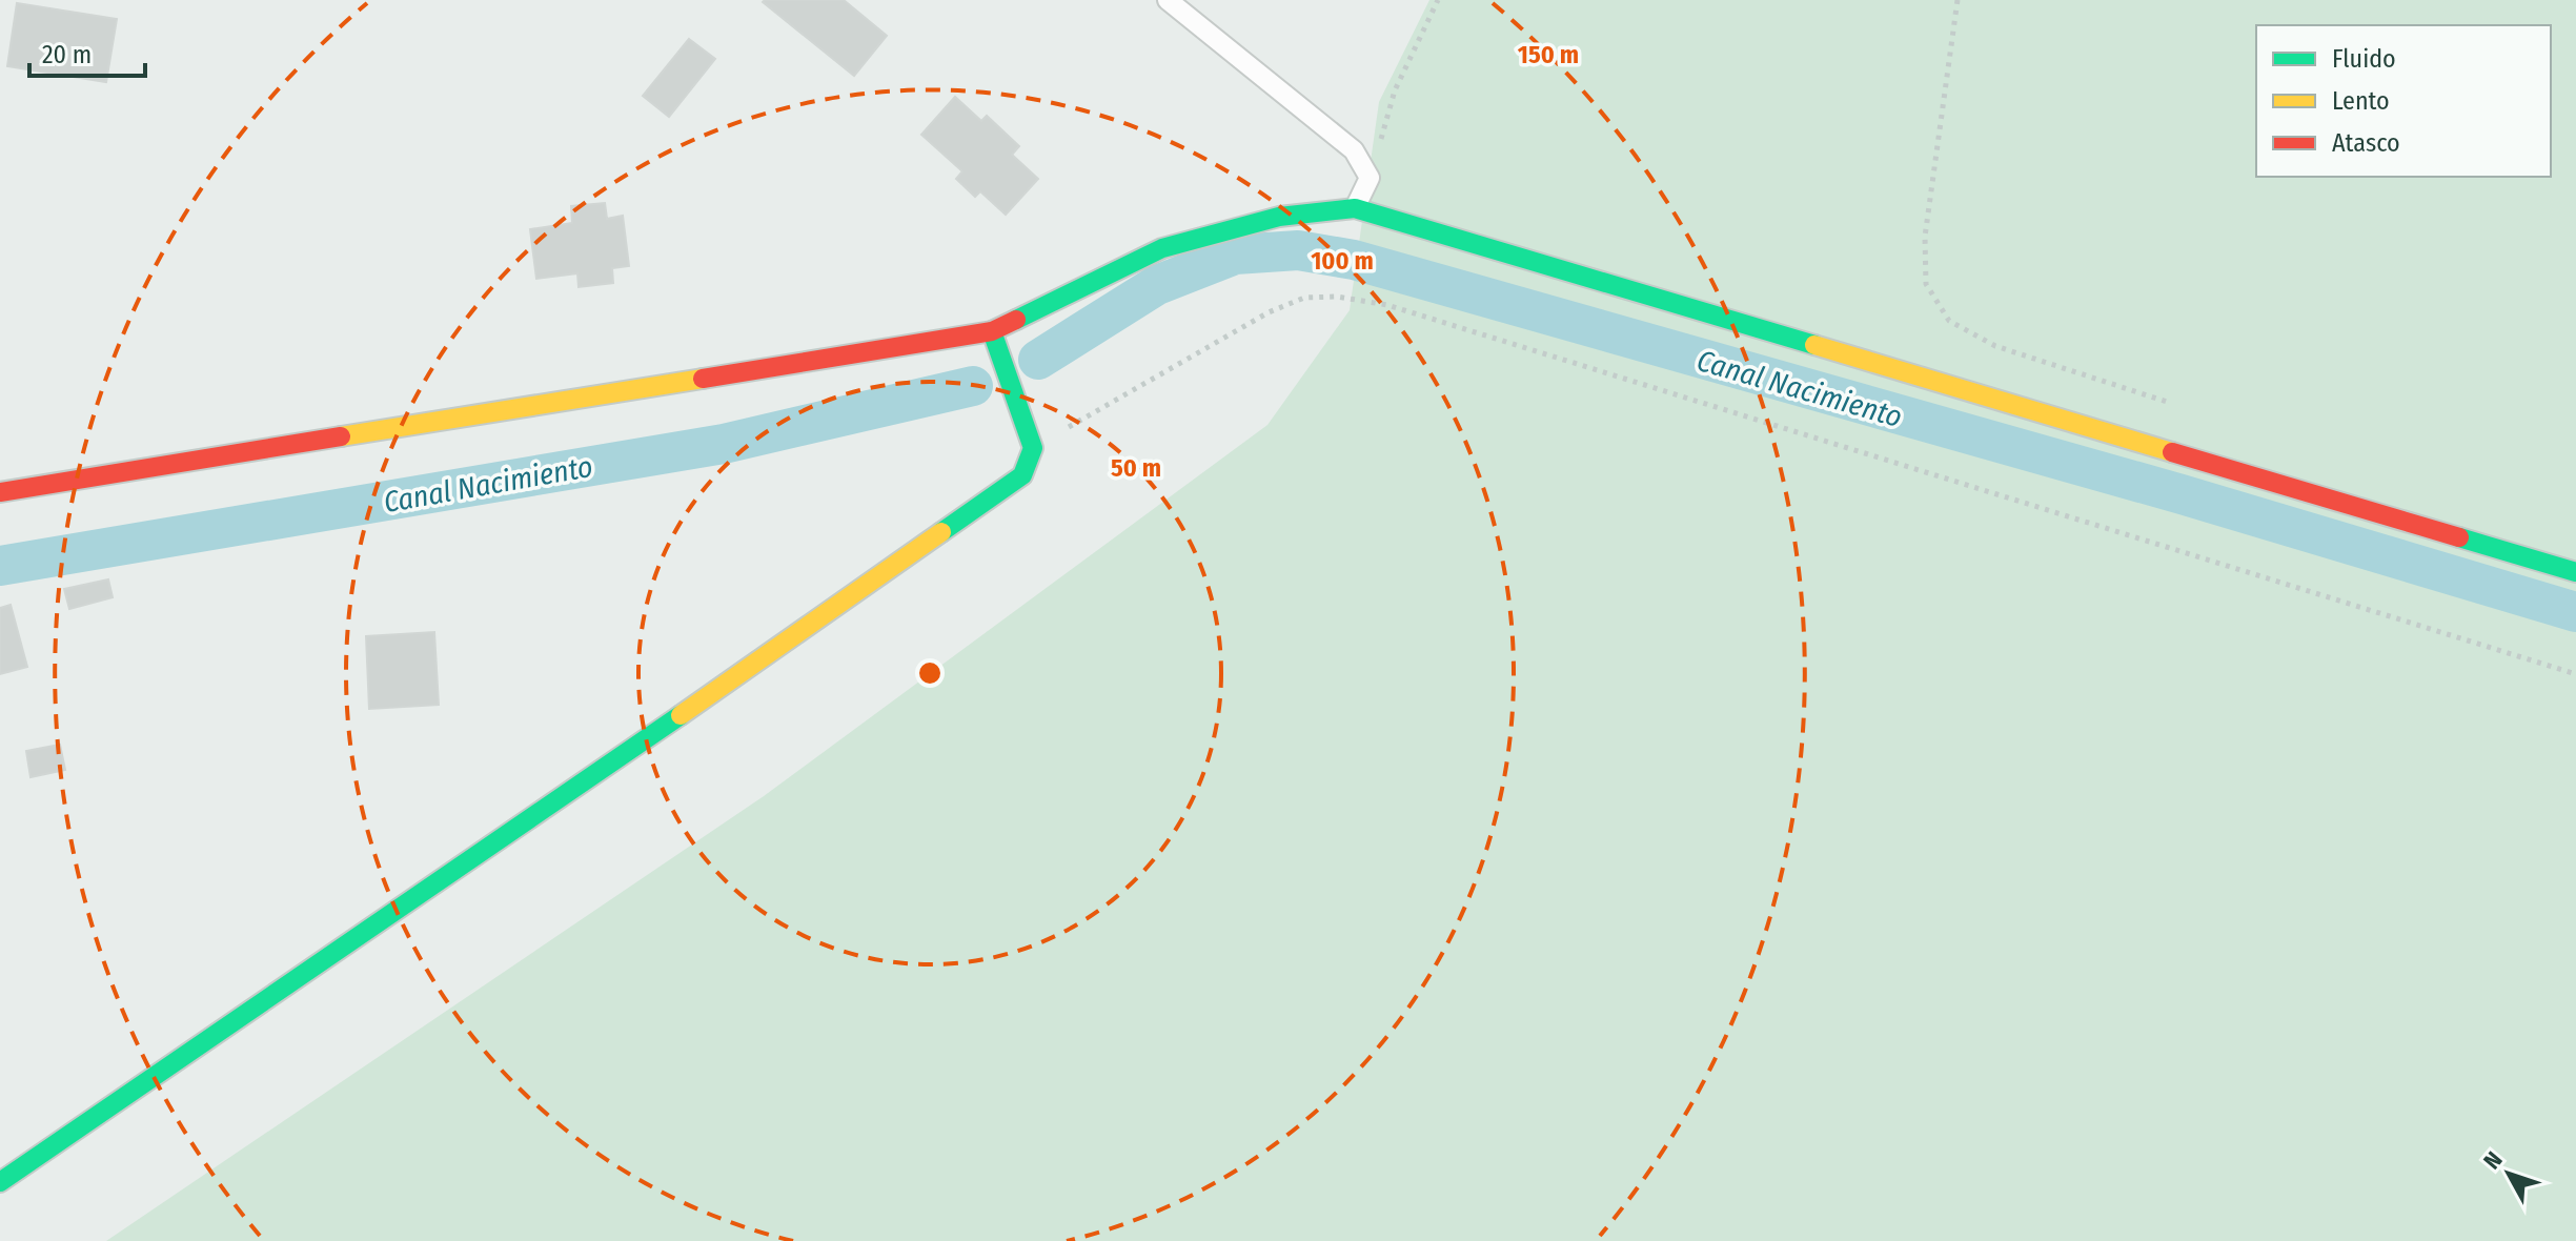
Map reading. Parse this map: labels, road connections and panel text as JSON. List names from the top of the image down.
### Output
{
  "water": ["Canal Nacimiento"],
  "legend": ["Fluido", "Lento", "Atasco"],
  "scale_bar": "20 m",
  "north": "top left",
  "rings": ["150 m", "100 m", "50 m"]
}
